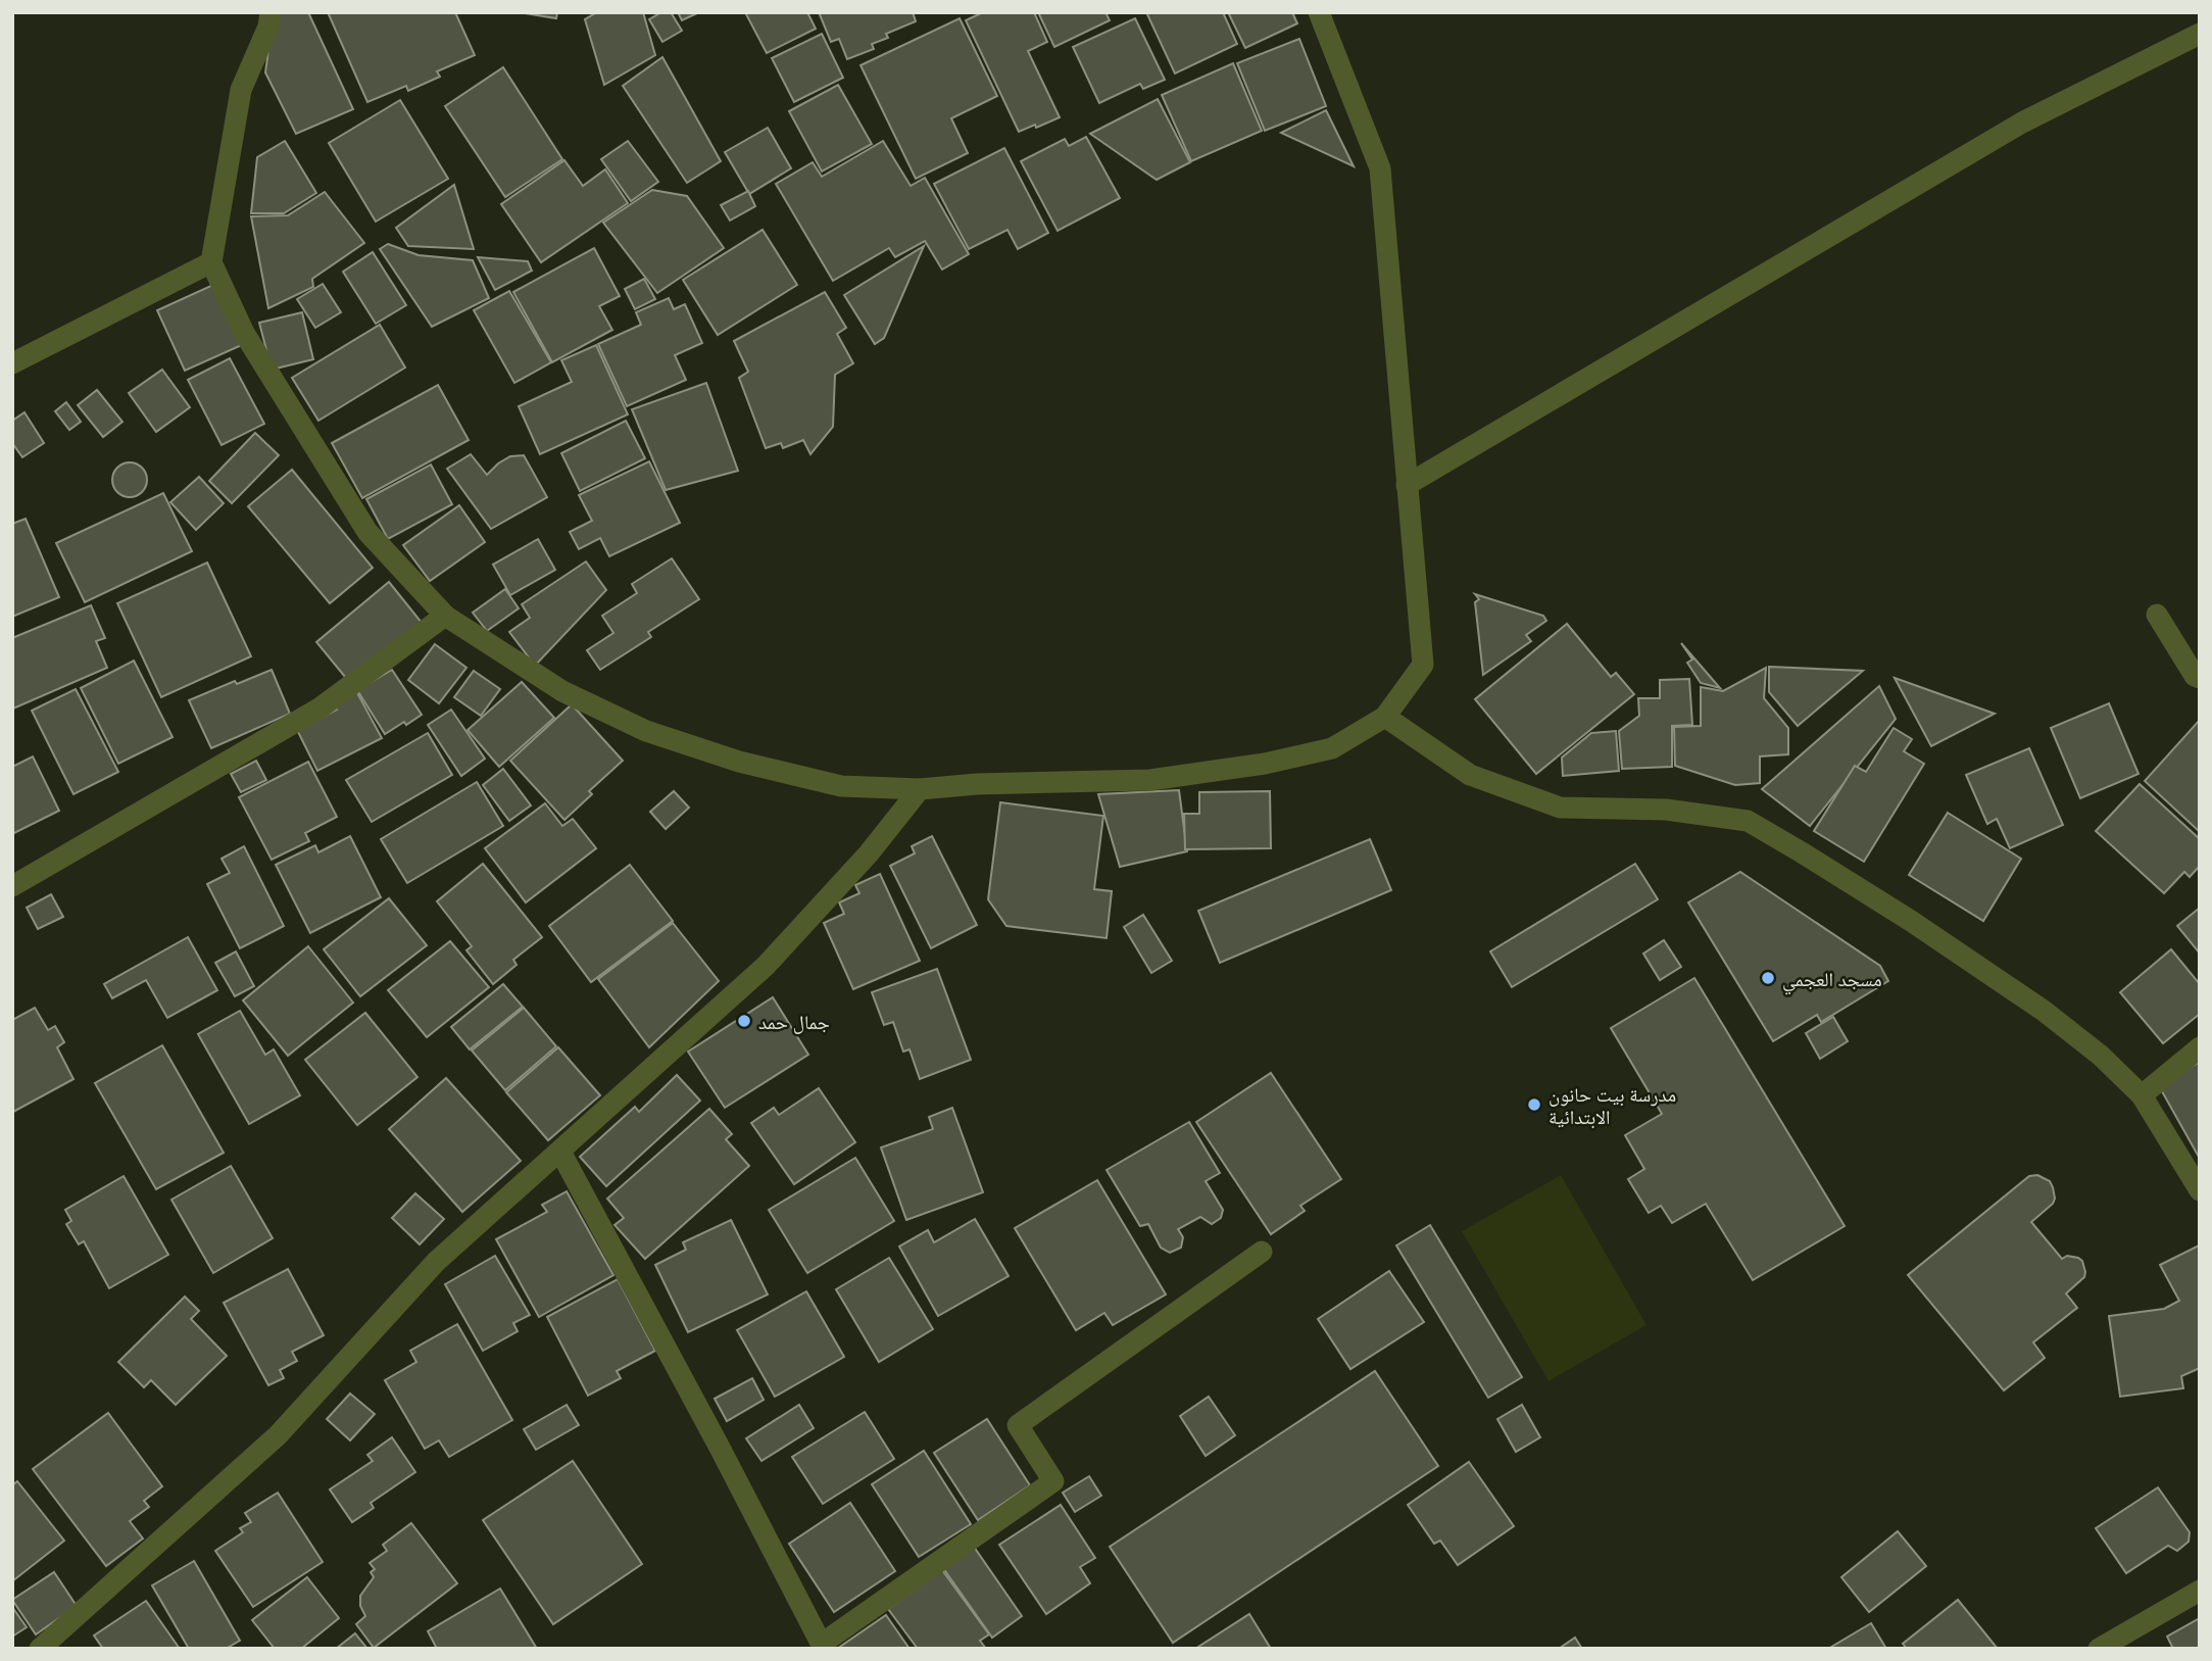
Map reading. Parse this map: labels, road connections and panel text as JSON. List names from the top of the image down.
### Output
{
  "places": ["مسجد العجمي", "جمال حمد", "مدرسة بيت حانون الابتدائية"]
}
